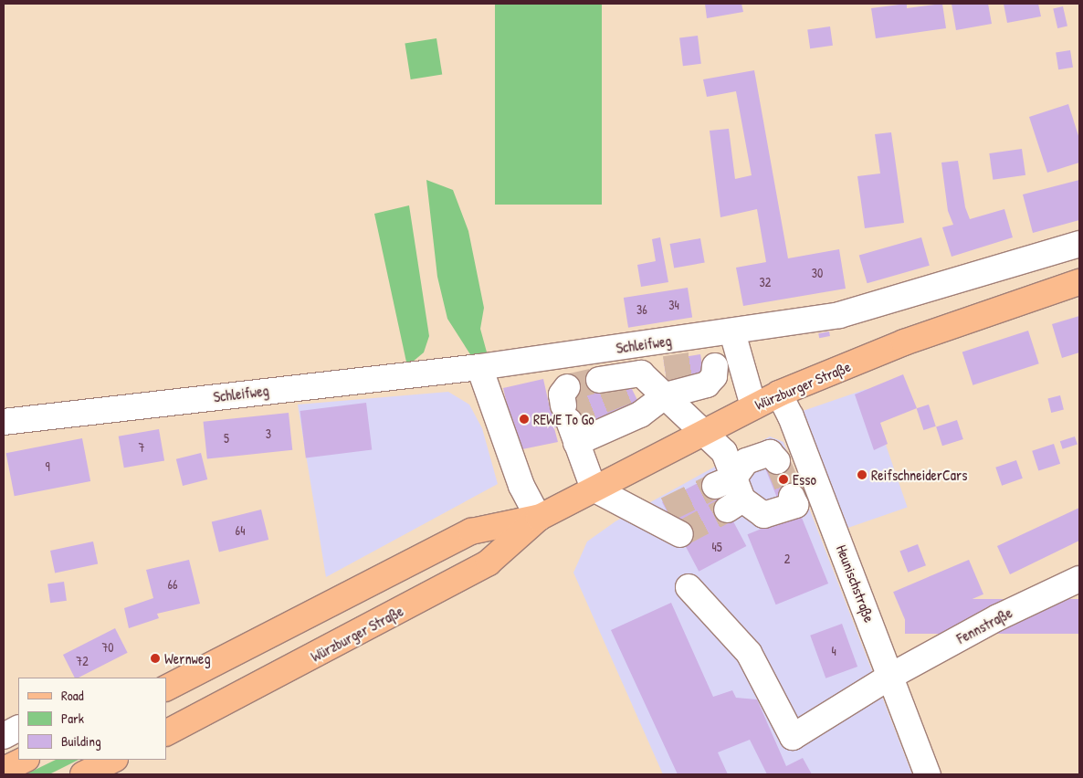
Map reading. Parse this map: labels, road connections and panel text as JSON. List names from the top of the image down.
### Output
{
  "streets": {
    "main road": ["Würzburger Straße"],
    "street": ["Schleifweg", "Heunischstraße", "Fennstraße"]
  },
  "crossings": [
    ["Würzburger Straße", "Heunischstraße"],
    ["Heunischstraße", "Fennstraße"]
  ],
  "places": [
    "REWE To Go",
    "ReifschneiderCars",
    "Esso",
    "Wernweg"
  ],
  "house_numbers": [
    "30",
    "32",
    "34",
    "36",
    "3",
    "5",
    "7",
    "9",
    "64",
    "45",
    "2",
    "66",
    "70",
    "4",
    "72"
  ],
  "legend": ["Road", "Park", "Building"]
}
